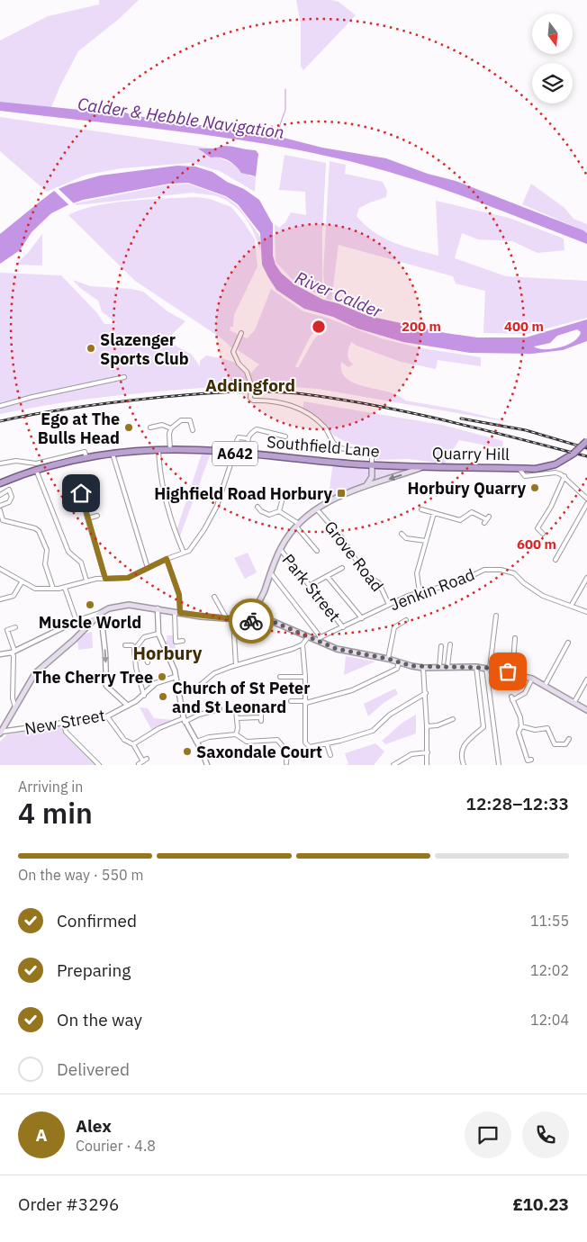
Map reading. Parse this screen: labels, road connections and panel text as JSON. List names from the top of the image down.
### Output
{
  "streets": {
    "highway": ["Southfield Lane", "A642", "Quarry Hill"],
    "street": [
      "Grove Road",
      "Park Street",
      "Jenkin Road",
      "New Street"
    ]
  },
  "crossings": [
    ["Southfield Lane", "Quarry Hill"],
    ["Quarry Hill", "Grove Road"],
    ["Quarry Hill", "Park Street"],
    ["Grove Road", "Jenkin Road"],
    ["Park Street", "Jenkin Road"]
  ],
  "districts": ["Addingford", "Horbury"],
  "water": ["Calder & Hebble Navigation", "River Calder"],
  "places": {
    "other": [
      "Slazenger Sports Club",
      "Ego at The Bulls Head",
      "Horbury Quarry",
      "Muscle World",
      "The Cherry Tree",
      "Church of St Peter and St Leonard",
      "Saxondale Court"
    ],
    "transit": ["Highfield Road Horbury"]
  },
  "north": "bottom",
  "page": {
    "heading": ["4 min", "Arriving in", "12:28–12:33"],
    "panel": [
      "Alex",
      "Courier · 4.8",
      "Order #3296",
      "£10.23"
    ],
    "bar": "On the way · 550 m",
    "list": [
      ["Confirmed", "11:55"],
      ["Preparing", "12:02"],
      ["On the way", "12:04"],
      "Delivered"
    ],
    "round": "A"
  },
  "rings": ["200 m", "400 m", "600 m"]
}
